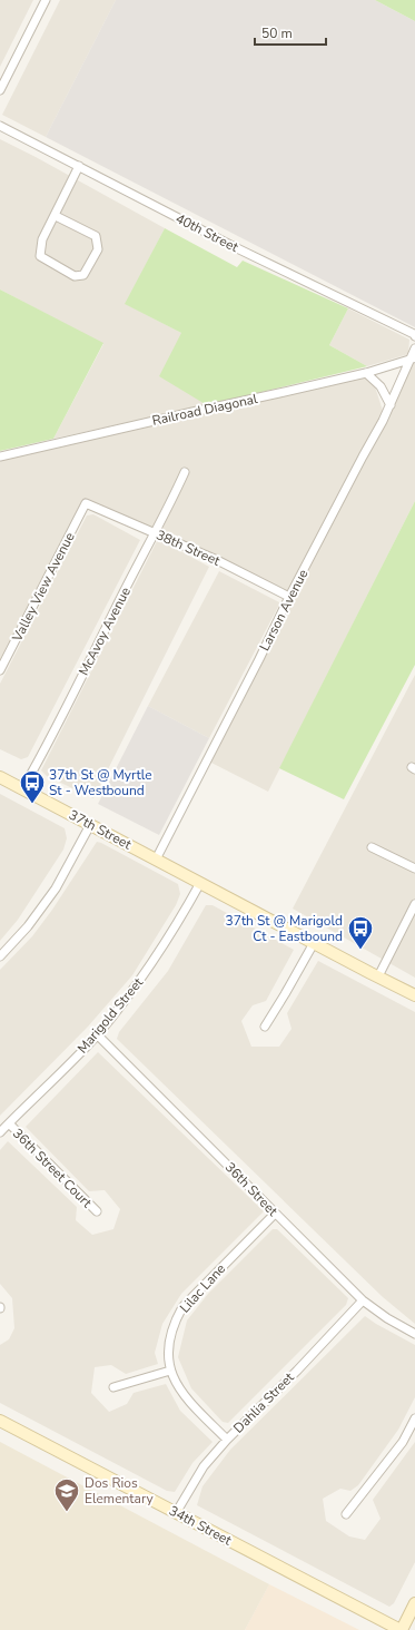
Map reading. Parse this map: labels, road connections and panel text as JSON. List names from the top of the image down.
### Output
{
  "streets": {
    "main road": ["37th Street", "34th Street"],
    "street": [
      "40th Street",
      "Railroad Diagonal",
      "38th Street",
      "Valley View Avenue",
      "Larson Avenue",
      "McAvoy Avenue",
      "Marigold Street",
      "36th Street Court",
      "36th Street",
      "Lilac Lane",
      "Dahlia Street"
    ]
  },
  "crossings": [
    ["Railroad Diagonal", "Larson Avenue"],
    ["38th Street", "Valley View Avenue"],
    ["38th Street", "Larson Avenue"],
    ["38th Street", "McAvoy Avenue"],
    ["Larson Avenue", "37th Street"],
    ["McAvoy Avenue", "37th Street"],
    ["37th Street", "Marigold Street"],
    ["Marigold Street", "36th Street Court"],
    ["Marigold Street", "36th Street"],
    ["36th Street", "Lilac Lane"],
    ["36th Street", "Dahlia Street"],
    ["Lilac Lane", "Dahlia Street"],
    ["Dahlia Street", "34th Street"]
  ],
  "places": {
    "bus stop": ["37th St @ Myrtle St - Westbound", "37th St @ Marigold Ct - Eastbound"],
    "school or university": ["Dos Rios Elementary"]
  },
  "scale_bar": "50 m"
}
